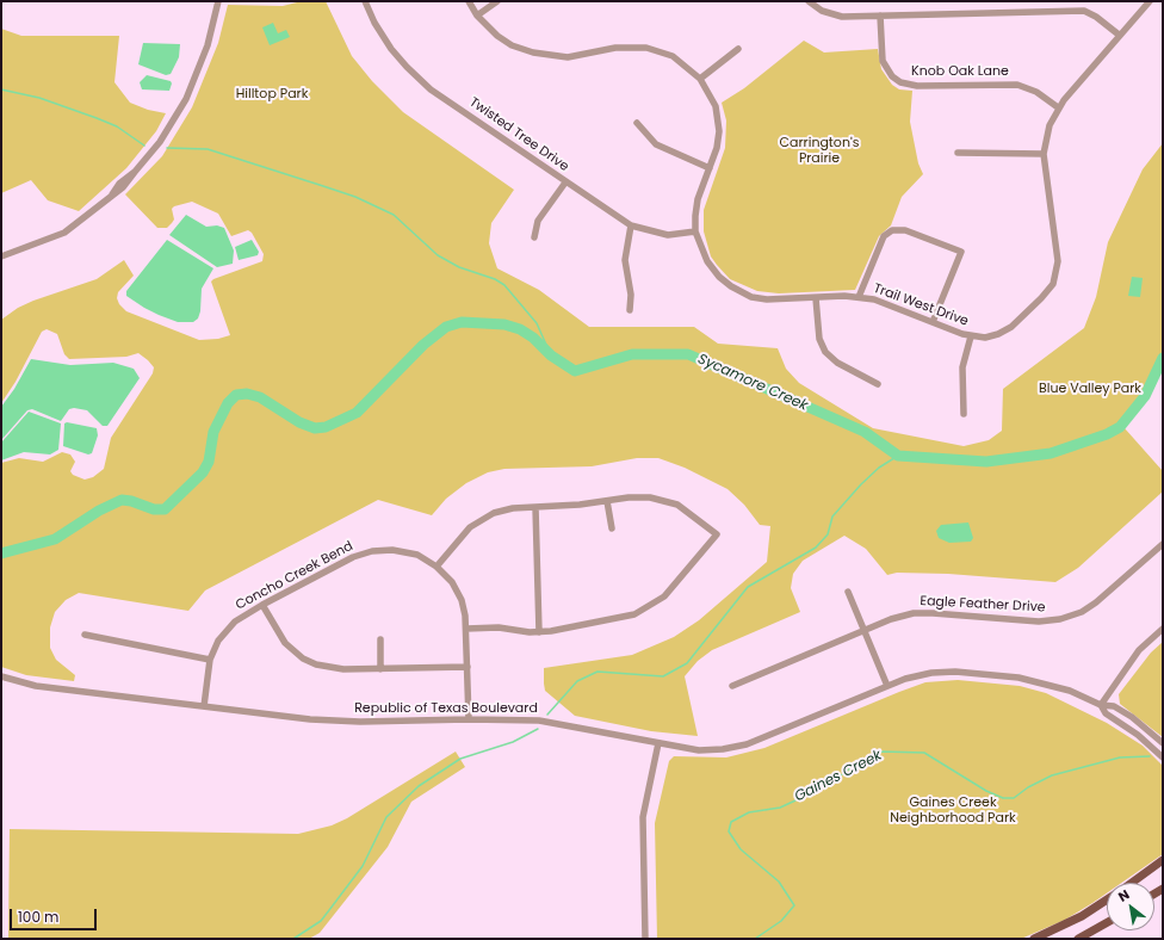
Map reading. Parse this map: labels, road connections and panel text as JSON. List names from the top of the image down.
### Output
{
  "streets": {
    "street": [
      "Knob Oak Lane",
      "Twisted Tree Drive",
      "Trail West Drive",
      "Concho Creek Bend",
      "Eagle Feather Drive",
      "Republic of Texas Boulevard"
    ]
  },
  "crossings": [
    ["Knob Oak Lane", "Trail West Drive"],
    ["Twisted Tree Drive", "Trail West Drive"],
    ["Concho Creek Bend", "Republic of Texas Boulevard"]
  ],
  "water": ["Sycamore Creek", "Gaines Creek"],
  "parks": [
    "Hilltop Park",
    "Carrington's Prairie",
    "Blue Valley Park",
    "Gaines Creek Neighborhood Park"
  ],
  "scale_bar": "100 m",
  "north": "top left"
}
